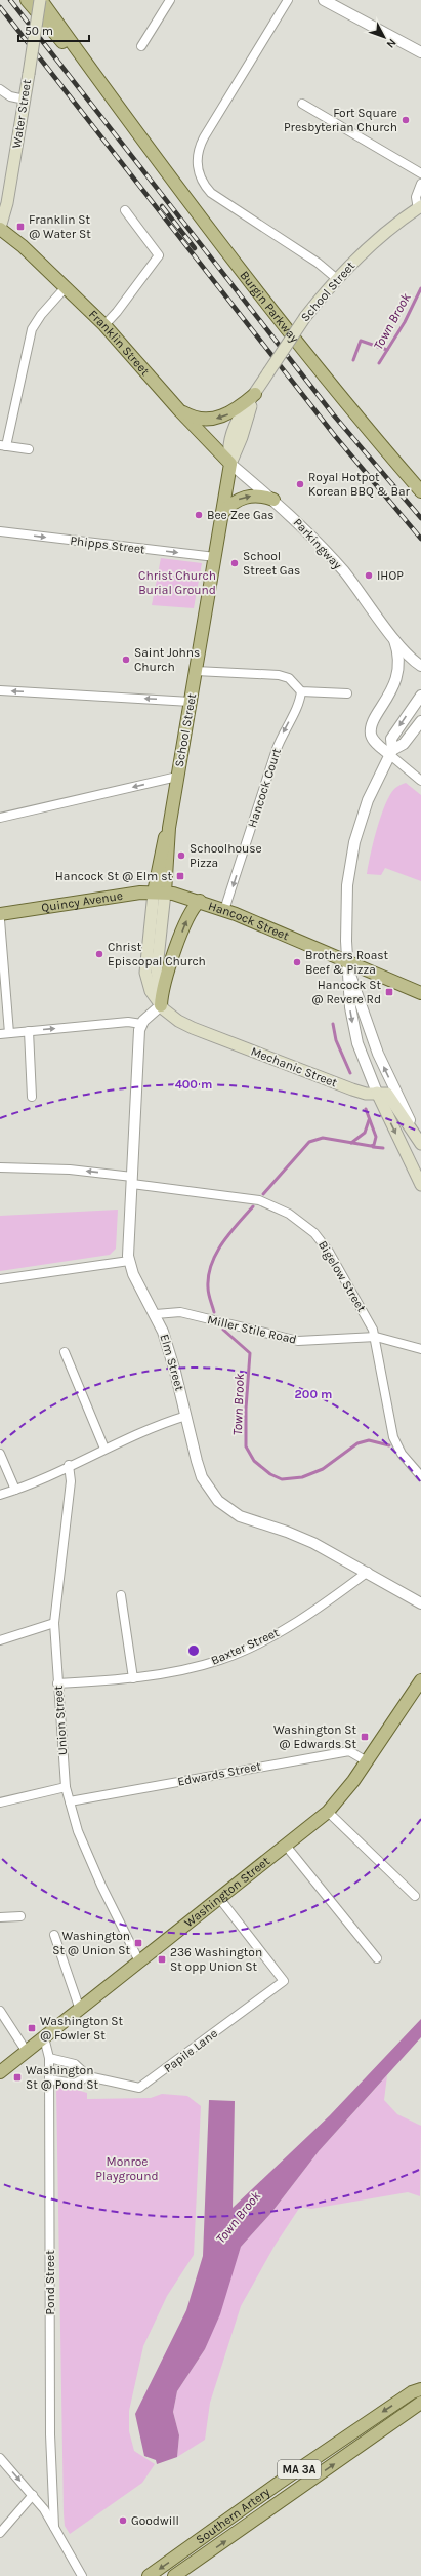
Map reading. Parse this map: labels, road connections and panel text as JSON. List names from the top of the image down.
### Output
{
  "streets": {
    "main road": [
      "Water Street",
      "School Street",
      "Burgin Parkway",
      "Franklin Street",
      "Quincy Avenue",
      "Hancock Street",
      "Mechanic Street",
      "Washington Street",
      "MA 3A",
      "Southern Artery"
    ],
    "street": [
      "Parkingway",
      "Phipps Street",
      "Hancock Court",
      "Bigelow Street",
      "Miller Stile Road",
      "Elm Street",
      "Baxter Street",
      "Union Street",
      "Edwards Street",
      "Papile Lane",
      "Pond Street"
    ]
  },
  "crossings": [
    ["Water Street", "Burgin Parkway"],
    ["Water Street", "Franklin Street"],
    ["School Street", "Franklin Street"],
    ["School Street", "Parkingway"],
    ["School Street", "Phipps Street"],
    ["School Street", "Quincy Avenue"],
    ["School Street", "Hancock Street"],
    ["Franklin Street", "Parkingway"],
    ["Hancock Court", "Hancock Street"],
    ["Quincy Avenue", "Hancock Street"],
    ["Bigelow Street", "Miller Stile Road"],
    ["Bigelow Street", "Elm Street"],
    ["Miller Stile Road", "Elm Street"],
    ["Elm Street", "Baxter Street"],
    ["Baxter Street", "Union Street"],
    ["Union Street", "Edwards Street"],
    ["Union Street", "Washington Street"],
    ["Edwards Street", "Washington Street"],
    ["Washington Street", "Papile Lane"],
    ["Washington Street", "Pond Street"],
    ["Papile Lane", "Pond Street"]
  ],
  "one_way": ["Phipps Street", "Hancock Court"],
  "water": ["Town Brook"],
  "parks": ["Christ Church Burial Ground", "Monroe Playground"],
  "places": {
    "other": [
      "Fort Square Presbyterian Church",
      "Royal Hotpot Korean BBQ & Bar",
      "Bee Zee Gas",
      "School Street Gas",
      "IHOP",
      "Saint Johns Church",
      "Schoolhouse Pizza",
      "Christ Episcopal Church",
      "Brothers Roast Beef & Pizza",
      "Goodwill"
    ],
    "transit": [
      "Franklin St @ Water St",
      "Hancock St @ Elm st",
      "Hancock St @ Revere Rd",
      "Washington St @ Edwards St",
      "Washington St @ Union St",
      "236 Washington St opp Union St",
      "Washington St @ Fowler St",
      "Washington St @ Pond St"
    ]
  },
  "scale_bar": "50 m",
  "north": "bottom right",
  "rings": ["400 m", "200 m"]
}
